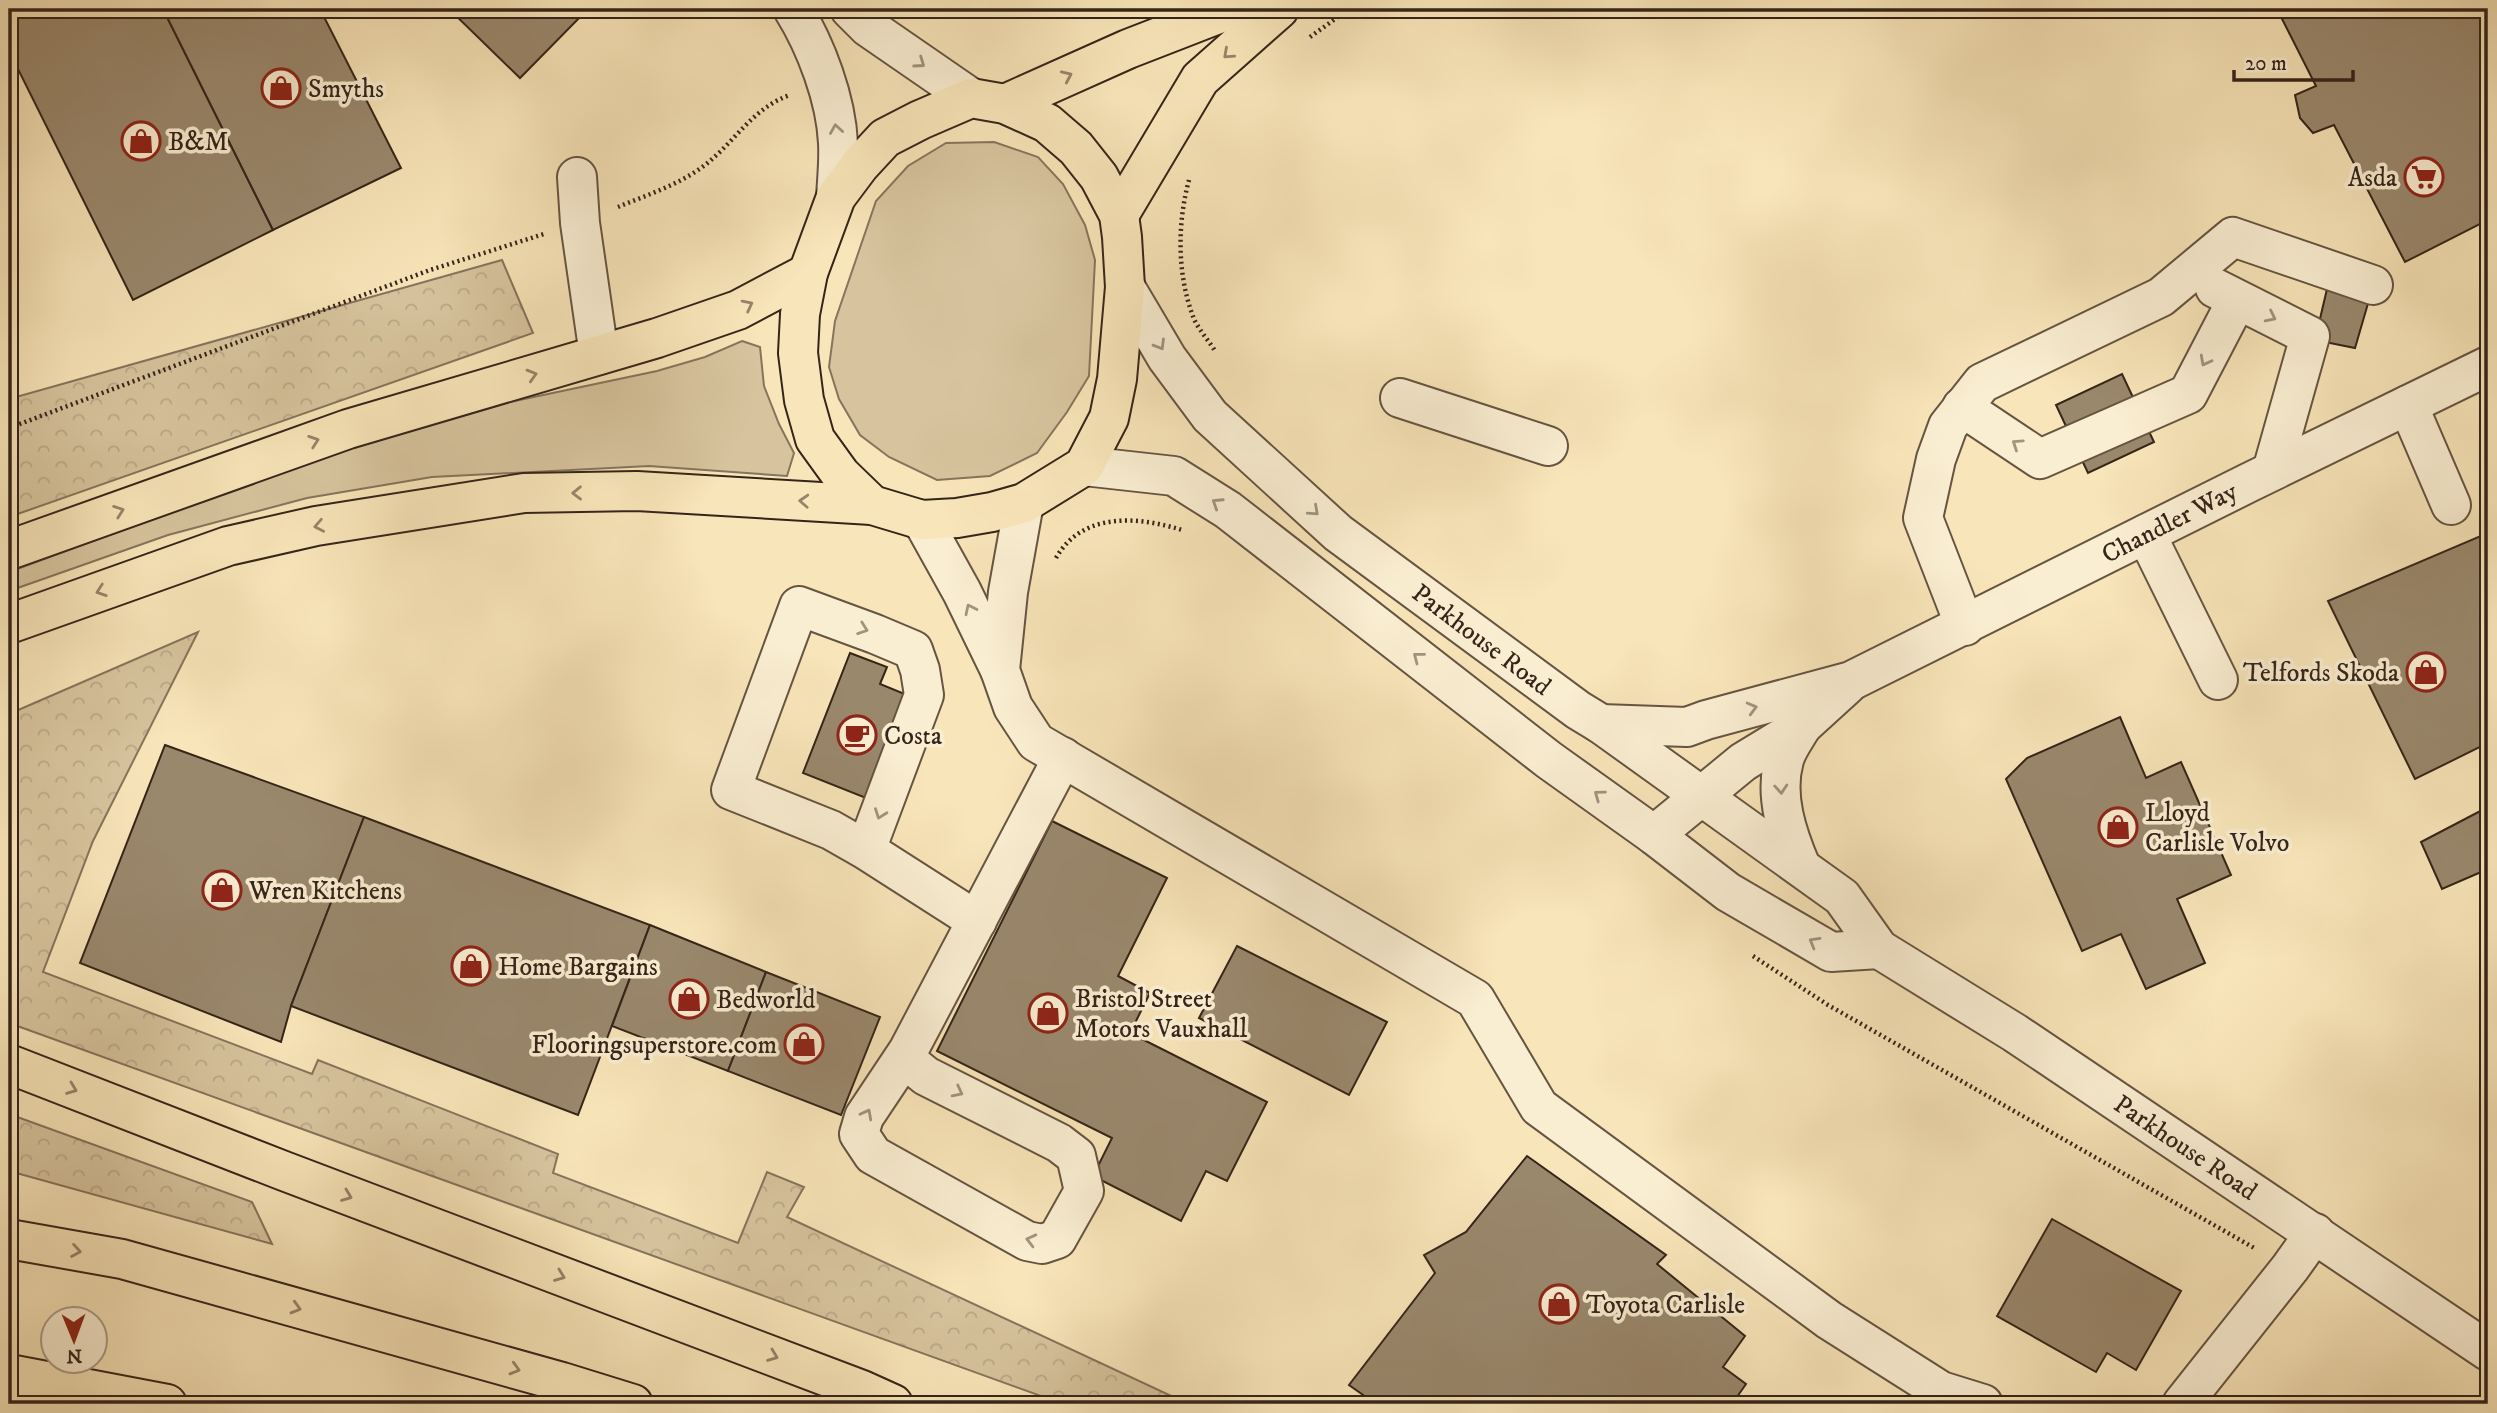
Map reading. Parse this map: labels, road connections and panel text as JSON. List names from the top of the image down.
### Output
{
  "streets": {
    "street": ["Chandler Way", "Parkhouse Road"]
  },
  "crossings": [
    ["Chandler Way", "Parkhouse Road"]
  ],
  "places": {
    "shop": [
      "Smyths",
      "B&M",
      "Telfords Skoda",
      "Lloyd Carlisle Volvo",
      "Wren Kitchens",
      "Home Bargains",
      "Bedworld",
      "Bristol Street Motors Vauxhall",
      "Flooringsuperstore.com",
      "Toyota Carlisle"
    ],
    "supermarket": ["Asda"],
    "cafe": ["Costa"]
  },
  "scale_bar": "20 m",
  "north": "bottom"
}
